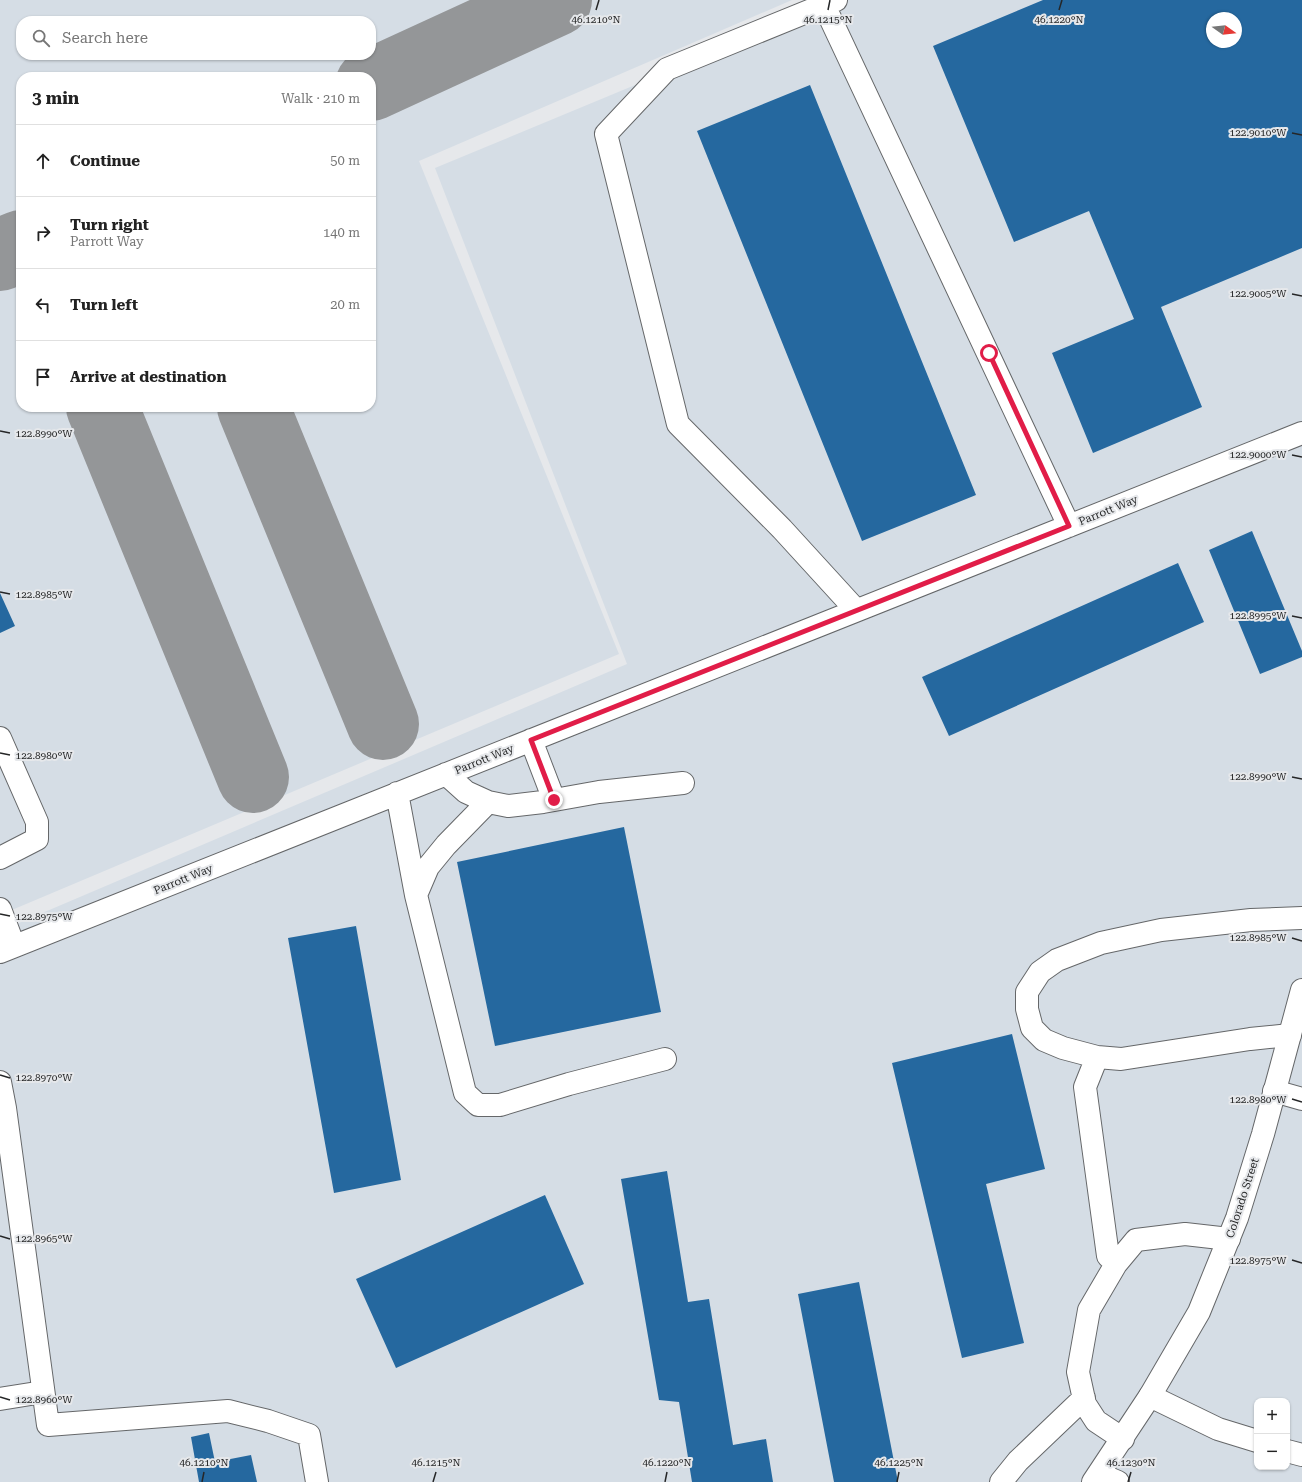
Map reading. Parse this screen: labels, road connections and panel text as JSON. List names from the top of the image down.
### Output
{
  "streets": {
    "street": ["Parrott Way", "Colorado Street"]
  },
  "north": "right",
  "page": {
    "search": "Search here",
    "heading": ["3 min", "Walk · 210 m"],
    "list": [
      ["Continue", "50 m"],
      ["Turn right", "Parrott Way", "140 m"],
      ["Turn left", "20 m"],
      "Arrive at destination"
    ],
    "map_buttons": ["+", "−"]
  },
  "coordinates": [
    "46.1210°N",
    "46.1215°N",
    "46.1220°N",
    "122.9010°W",
    "122.9005°W",
    "122.8990°W",
    "122.9000°W",
    "122.8985°W",
    "122.8995°W",
    "122.8980°W",
    "122.8975°W",
    "122.8970°W",
    "122.8965°W",
    "122.8960°W",
    "46.1225°N",
    "46.1230°N"
  ]
}
